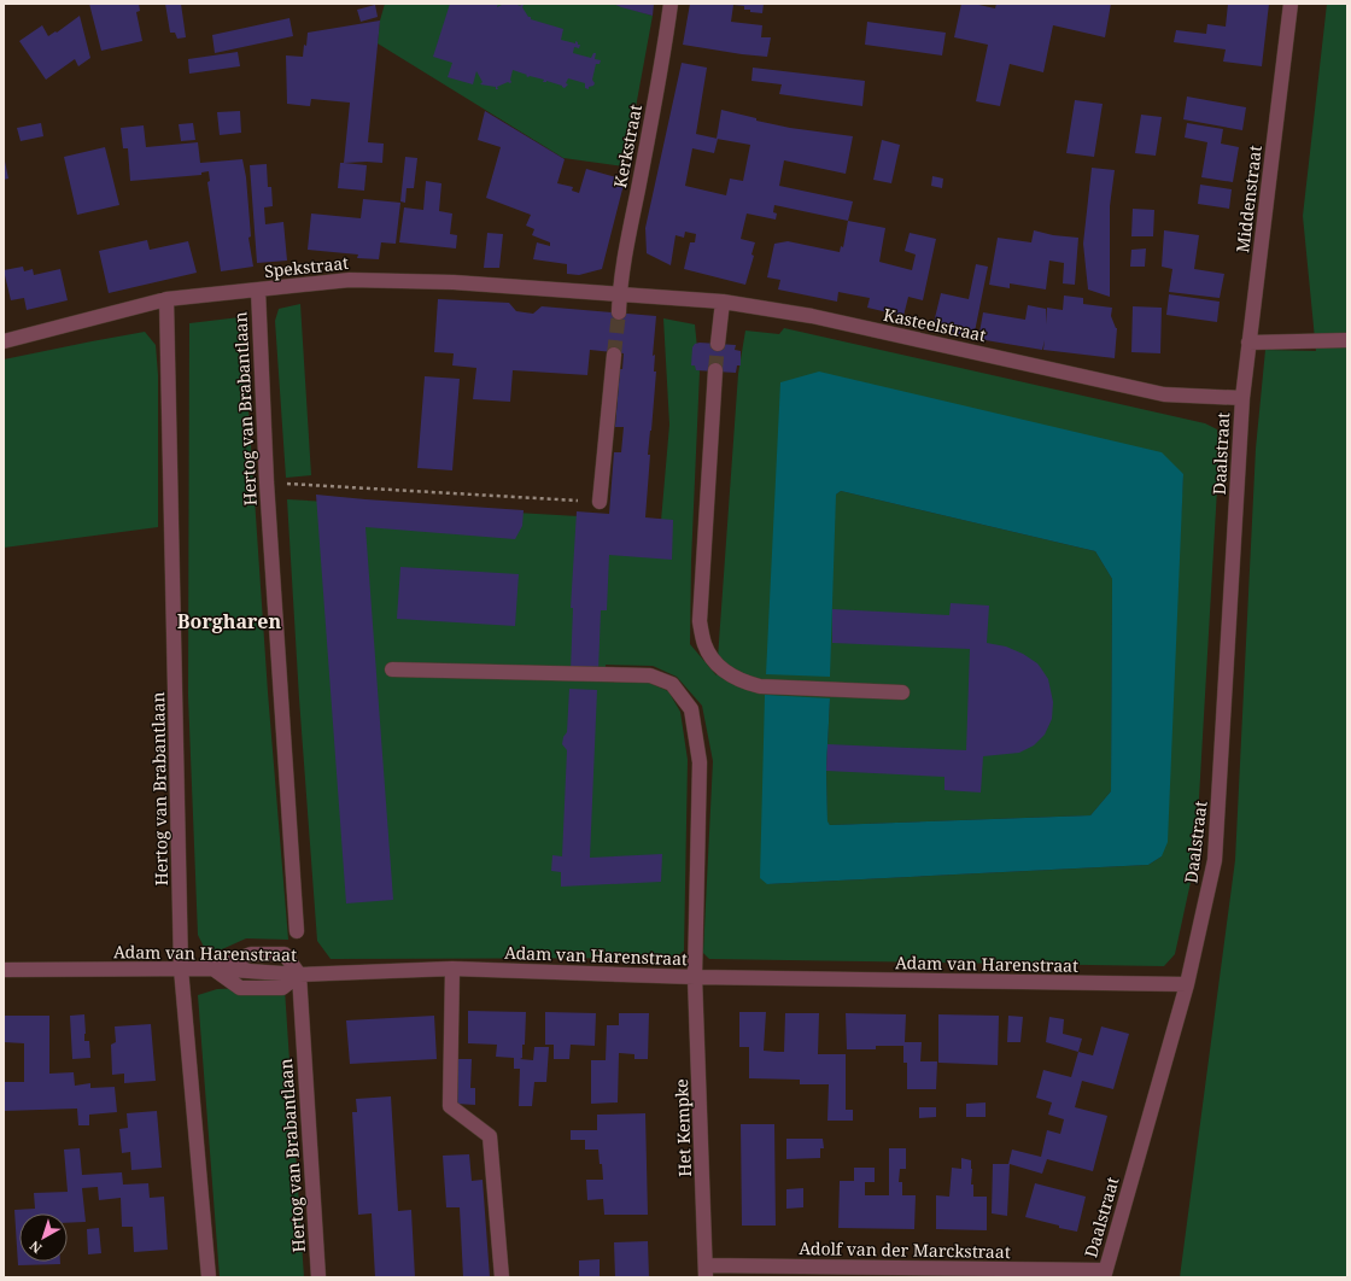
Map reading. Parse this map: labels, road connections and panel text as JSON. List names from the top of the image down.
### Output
{
  "streets": {
    "street": [
      "Kerkstraat",
      "Middenstraat",
      "Spekstraat",
      "Kasteelstraat",
      "Hertog van Brabantlaan",
      "Daalstraat",
      "Adam van Harenstraat",
      "Het Kempke",
      "Adolf van der Marckstraat"
    ]
  },
  "crossings": [
    ["Kerkstraat", "Spekstraat"],
    ["Kerkstraat", "Kasteelstraat"],
    ["Middenstraat", "Kasteelstraat"],
    ["Middenstraat", "Daalstraat"],
    ["Spekstraat", "Kasteelstraat"],
    ["Spekstraat", "Hertog van Brabantlaan"],
    ["Kasteelstraat", "Daalstraat"],
    ["Hertog van Brabantlaan", "Adam van Harenstraat"],
    ["Daalstraat", "Adam van Harenstraat"],
    ["Daalstraat", "Adolf van der Marckstraat"],
    ["Adam van Harenstraat", "Het Kempke"],
    ["Het Kempke", "Adolf van der Marckstraat"]
  ],
  "districts": ["Borgharen"],
  "north": "bottom left"
}
